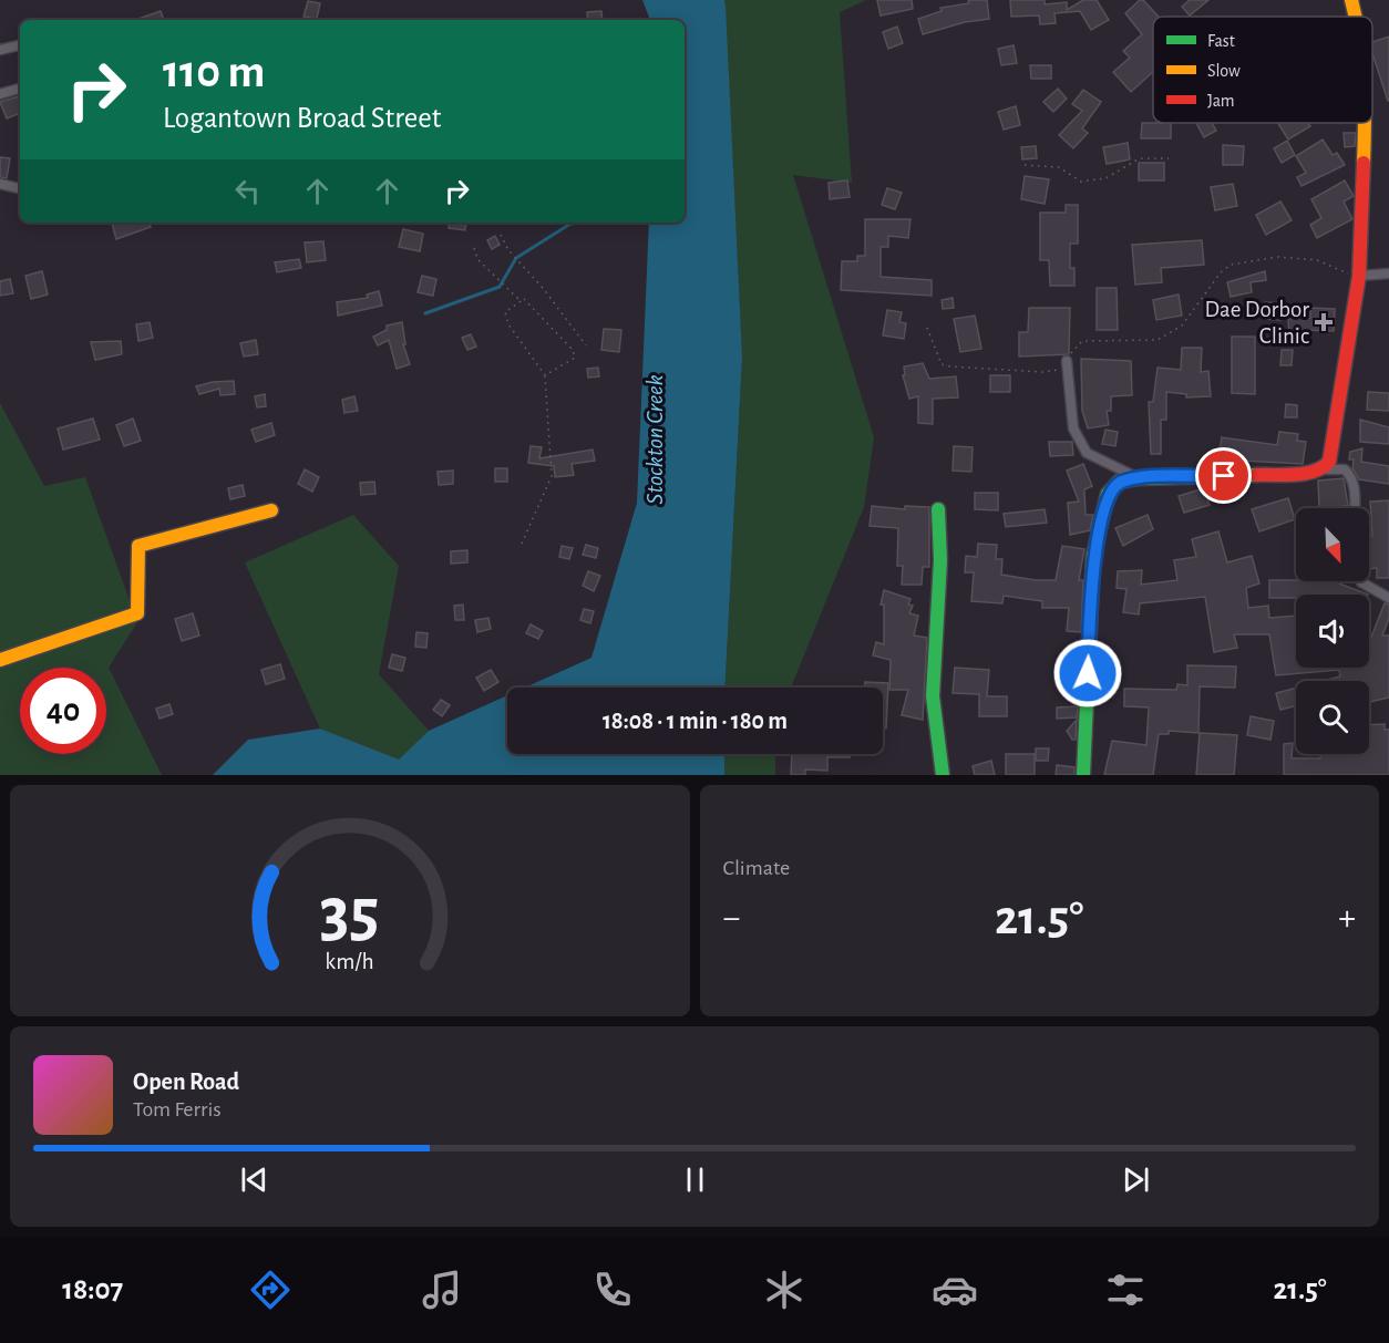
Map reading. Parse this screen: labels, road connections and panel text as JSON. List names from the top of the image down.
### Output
{
  "water": ["Stockton Creek"],
  "places": {
    "health": ["Dae Dorbor Clinic"]
  },
  "legend": ["Fast", "Slow", "Jam"],
  "north": "bottom right",
  "page": {
    "turn": ["110 m", "Logantown Broad Street"],
    "limit": "40",
    "trip": "18:08 · 1 min · 180 m",
    "tile": "Climate",
    "heat": ["−", "21.5°", "+"],
    "song": ["Open Road", "Tom Ferris"],
    "tabs": ["18:07", "21.5°"],
    "gauge": ["35", "km/h"]
  }
}
